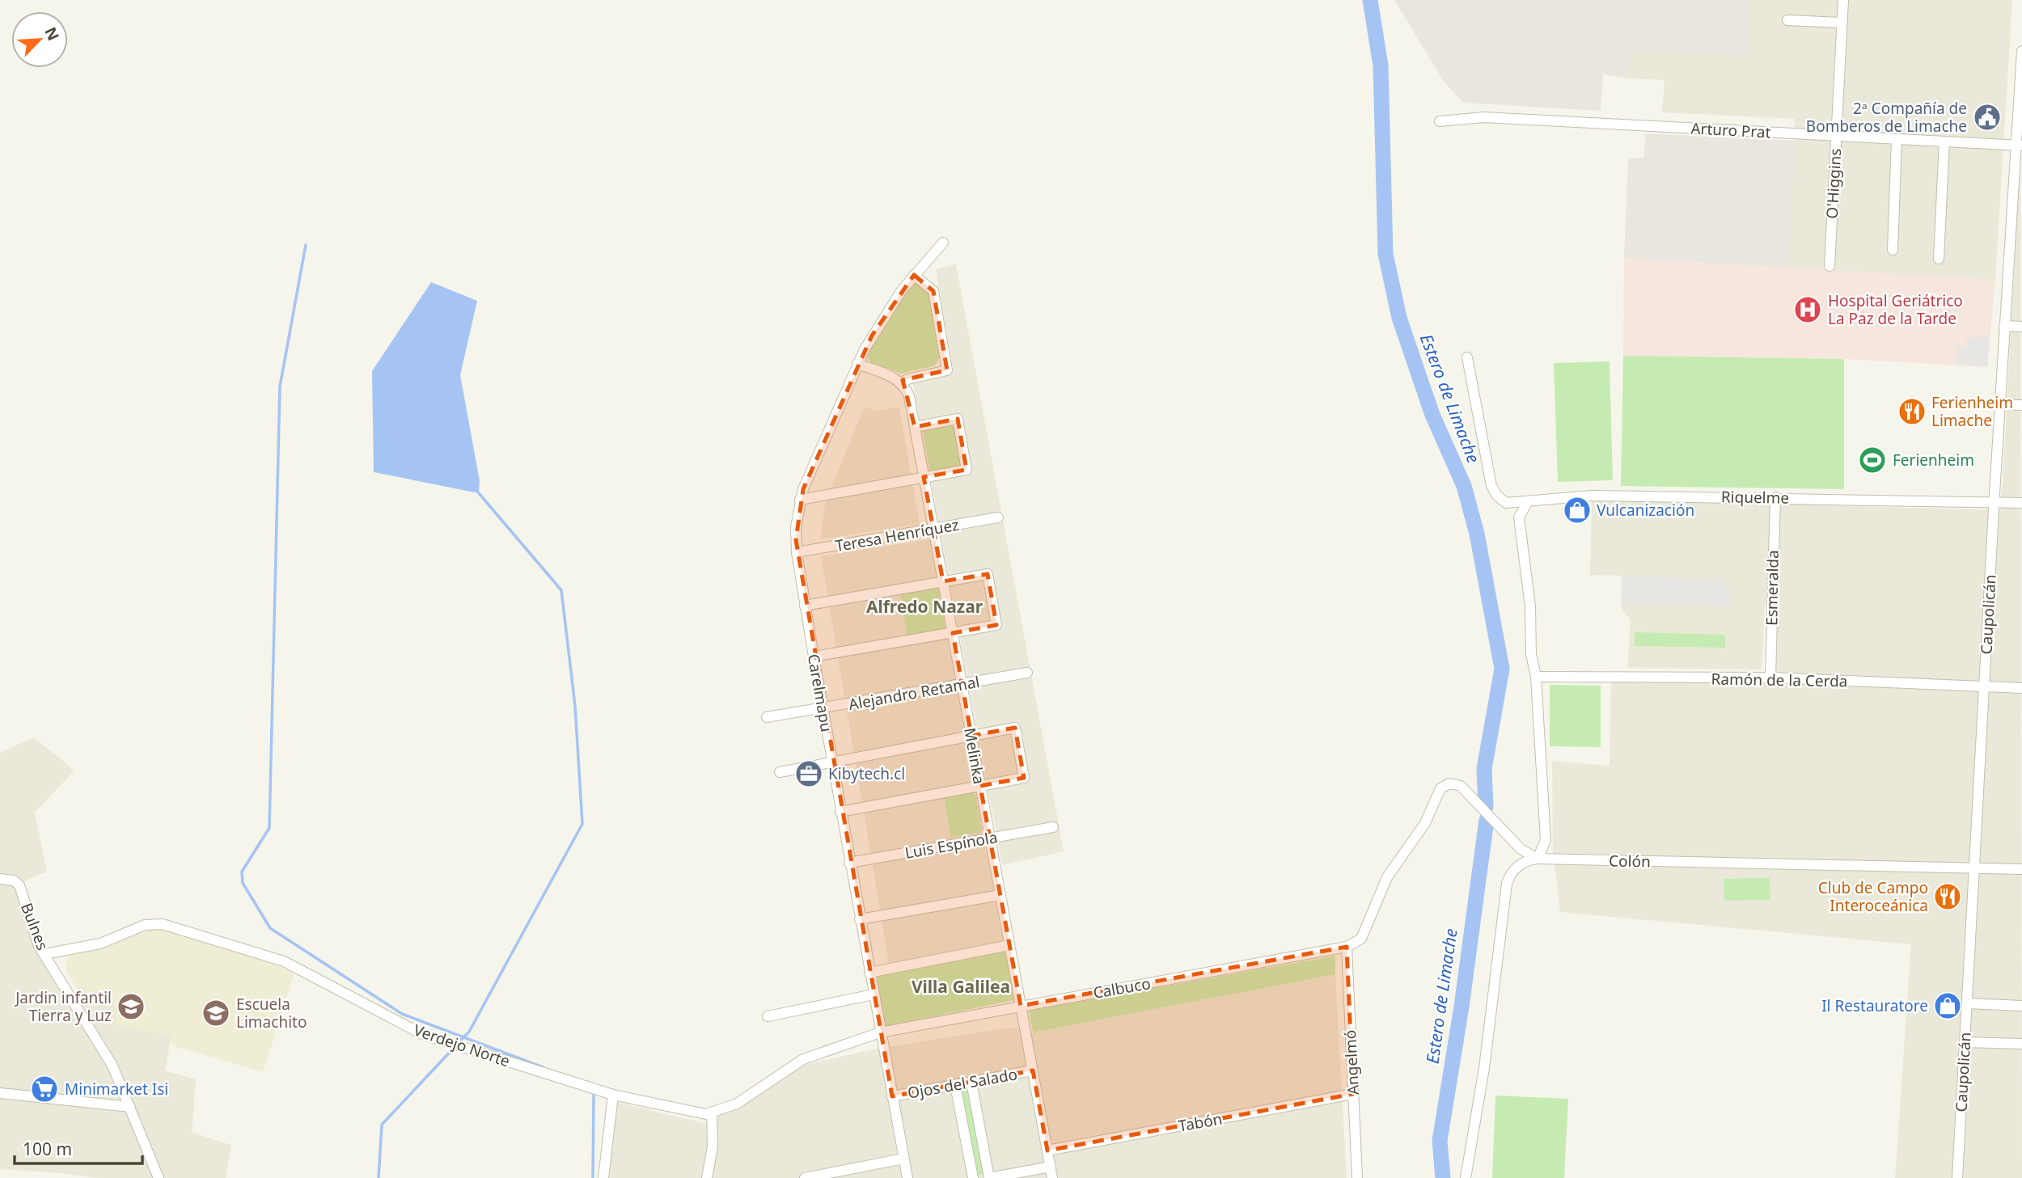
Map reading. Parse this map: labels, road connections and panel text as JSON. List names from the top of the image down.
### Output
{
  "streets": {
    "street": [
      "Arturo Prat",
      "O'Higgins",
      "Riquelme",
      "Teresa Henríquez",
      "Esmeralda",
      "Caupolicán",
      "Ramón de la Cerda",
      "Carelmapu",
      "Alejandro Retamal",
      "Melinka",
      "Luis Espínola",
      "Colón",
      "Bulnes",
      "Calbuco",
      "Verdejo Norte",
      "Angelmó",
      "Ojos del Salado",
      "Tabón"
    ]
  },
  "crossings": [
    ["Arturo Prat", "O'Higgins"],
    ["Arturo Prat", "Caupolicán"],
    ["Riquelme", "Esmeralda"],
    ["Riquelme", "Caupolicán"],
    ["Teresa Henríquez", "Carelmapu"],
    ["Teresa Henríquez", "Melinka"],
    ["Esmeralda", "Ramón de la Cerda"],
    ["Caupolicán", "Ramón de la Cerda"],
    ["Caupolicán", "Colón"],
    ["Carelmapu", "Alejandro Retamal"],
    ["Carelmapu", "Luis Espínola"],
    ["Carelmapu", "Calbuco"],
    ["Carelmapu", "Verdejo Norte"],
    ["Carelmapu", "Ojos del Salado"],
    ["Alejandro Retamal", "Melinka"],
    ["Melinka", "Luis Espínola"],
    ["Melinka", "Calbuco"],
    ["Melinka", "Ojos del Salado"],
    ["Melinka", "Tabón"],
    ["Colón", "Calbuco"],
    ["Bulnes", "Verdejo Norte"],
    ["Calbuco", "Verdejo Norte"],
    ["Calbuco", "Angelmó"],
    ["Angelmó", "Tabón"]
  ],
  "districts": ["Alfredo Nazar", "Villa Galilea"],
  "water": ["Estero de Limache"],
  "places": {
    "public building": ["2ᵃ Compañía de Bomberos de Limache"],
    "hospital": ["Hospital Geriátrico La Paz de la Tarde"],
    "restaurant": ["Ferienheim Limache", "Club de Campo Interoceánica"],
    "sports": ["Ferienheim"],
    "shop": ["Vulcanización", "Il Restauratore"],
    "office": ["Kibytech.cl"],
    "school or university": ["Jardin infantil Tierra y Luz", "Escuela Limachito"],
    "supermarket": ["Minimarket Isi"]
  },
  "scale_bar": "100 m",
  "north": "top right"
}
